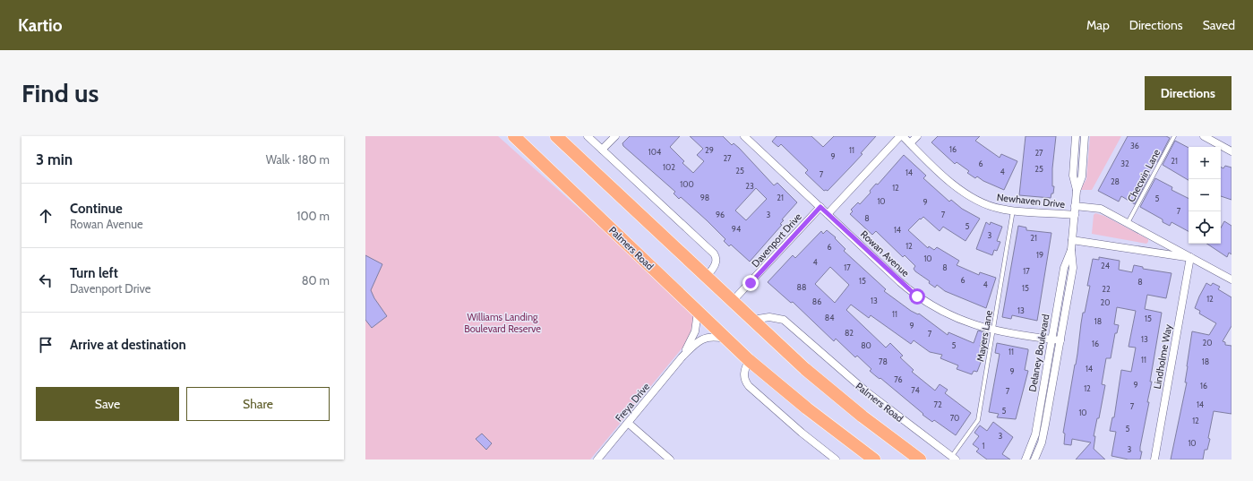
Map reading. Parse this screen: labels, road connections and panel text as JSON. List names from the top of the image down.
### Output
{
  "streets": {
    "highway": ["Palmers Road"],
    "street": [
      "Newhaven Drive",
      "Davenport Drive",
      "Rowan Avenue",
      "Delaney Boulevard",
      "Lindholme Way",
      "Freya Drive"
    ],
    "lane": ["Checwin Lane", "Mayers Lane"]
  },
  "crossings": [
    ["Newhaven Drive", "Mayers Lane"],
    ["Newhaven Drive", "Delaney Boulevard"],
    ["Davenport Drive", "Rowan Avenue"],
    ["Palmers Road", "Mayers Lane"],
    ["Palmers Road", "Freya Drive"],
    ["Rowan Avenue", "Mayers Lane"],
    ["Rowan Avenue", "Delaney Boulevard"]
  ],
  "parks": ["Williams Landing Boulevard Reserve"],
  "house_numbers": [
    "36",
    "16",
    "29",
    "11",
    "104",
    "27",
    "9",
    "27",
    "21",
    "6",
    "32",
    "102",
    "25",
    "25",
    "4",
    "14",
    "7",
    "28",
    "100",
    "23",
    "12",
    "98",
    "21",
    "5",
    "10",
    "9",
    "7",
    "96",
    "3",
    "7",
    "8",
    "5",
    "94",
    "14",
    "3",
    "21",
    "12",
    "6",
    "19",
    "10",
    "4",
    "24",
    "17",
    "8",
    "17",
    "6",
    "15",
    "8",
    "4",
    "88",
    "15",
    "22",
    "12",
    "13",
    "86",
    "20",
    "13",
    "11",
    "84",
    "15",
    "18",
    "9",
    "82",
    "7",
    "13",
    "20",
    "16",
    "80",
    "5",
    "11",
    "11",
    "78",
    "18",
    "14",
    "9",
    "76",
    "9",
    "16",
    "12",
    "74",
    "7",
    "72",
    "14",
    "7",
    "5",
    "10",
    "70",
    "12",
    "5",
    "3",
    "10",
    "1",
    "3"
  ],
  "page": {
    "header": "Kartio",
    "nav": ["Map", "Directions", "Saved"],
    "buttons": [
      "Directions",
      ["Save", "Share"]
    ],
    "title": "Find us",
    "heading": ["3 min", "Walk · 180 m"],
    "map_buttons": ["+", "−"],
    "list": [
      ["Continue", "Rowan Avenue", "100 m"],
      ["Turn left", "Davenport Drive", "80 m"],
      "Arrive at destination"
    ]
  }
}
